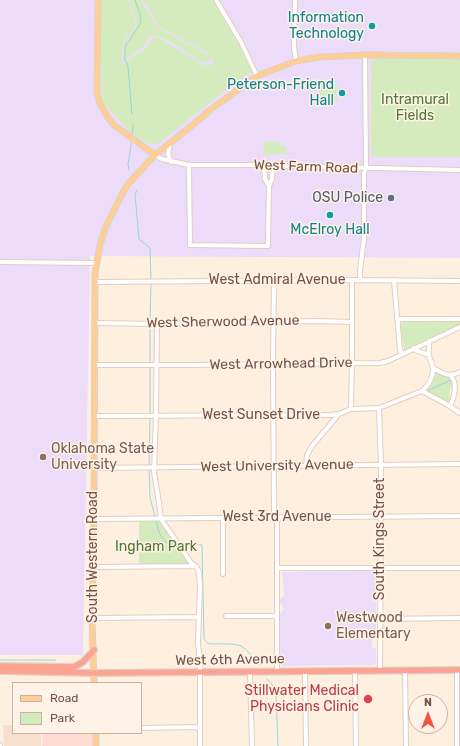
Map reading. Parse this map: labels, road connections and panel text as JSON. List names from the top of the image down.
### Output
{
  "streets": {
    "highway": ["West 6th Avenue"],
    "main road": ["South Western Road"],
    "street": [
      "West Farm Road",
      "West Admiral Avenue",
      "West Sherwood Avenue",
      "West Arrowhead Drive",
      "West Sunset Drive",
      "West University Avenue",
      "West 3rd Avenue",
      "South Kings Street"
    ]
  },
  "crossings": [
    ["West Farm Road", "South Western Road"],
    ["West Admiral Avenue", "South Western Road"],
    ["West Sherwood Avenue", "South Western Road"],
    ["West Arrowhead Drive", "South Western Road"],
    ["West Sunset Drive", "South Kings Street"],
    ["West Sunset Drive", "South Western Road"],
    ["West University Avenue", "South Kings Street"],
    ["West University Avenue", "South Western Road"],
    ["West 3rd Avenue", "South Kings Street"],
    ["West 3rd Avenue", "South Western Road"],
    ["South Kings Street", "West 6th Avenue"],
    ["South Western Road", "West 6th Avenue"]
  ],
  "parks": ["Intramural Fields", "Ingham Park"],
  "places": [
    "Information Technology",
    "Peterson-Friend Hall",
    "OSU Police",
    "McElroy Hall",
    "Oklahoma State University",
    "Westwood Elementary",
    "Stillwater Medical Physicians Clinic"
  ],
  "legend": ["Road", "Park"],
  "north": "top"
}
